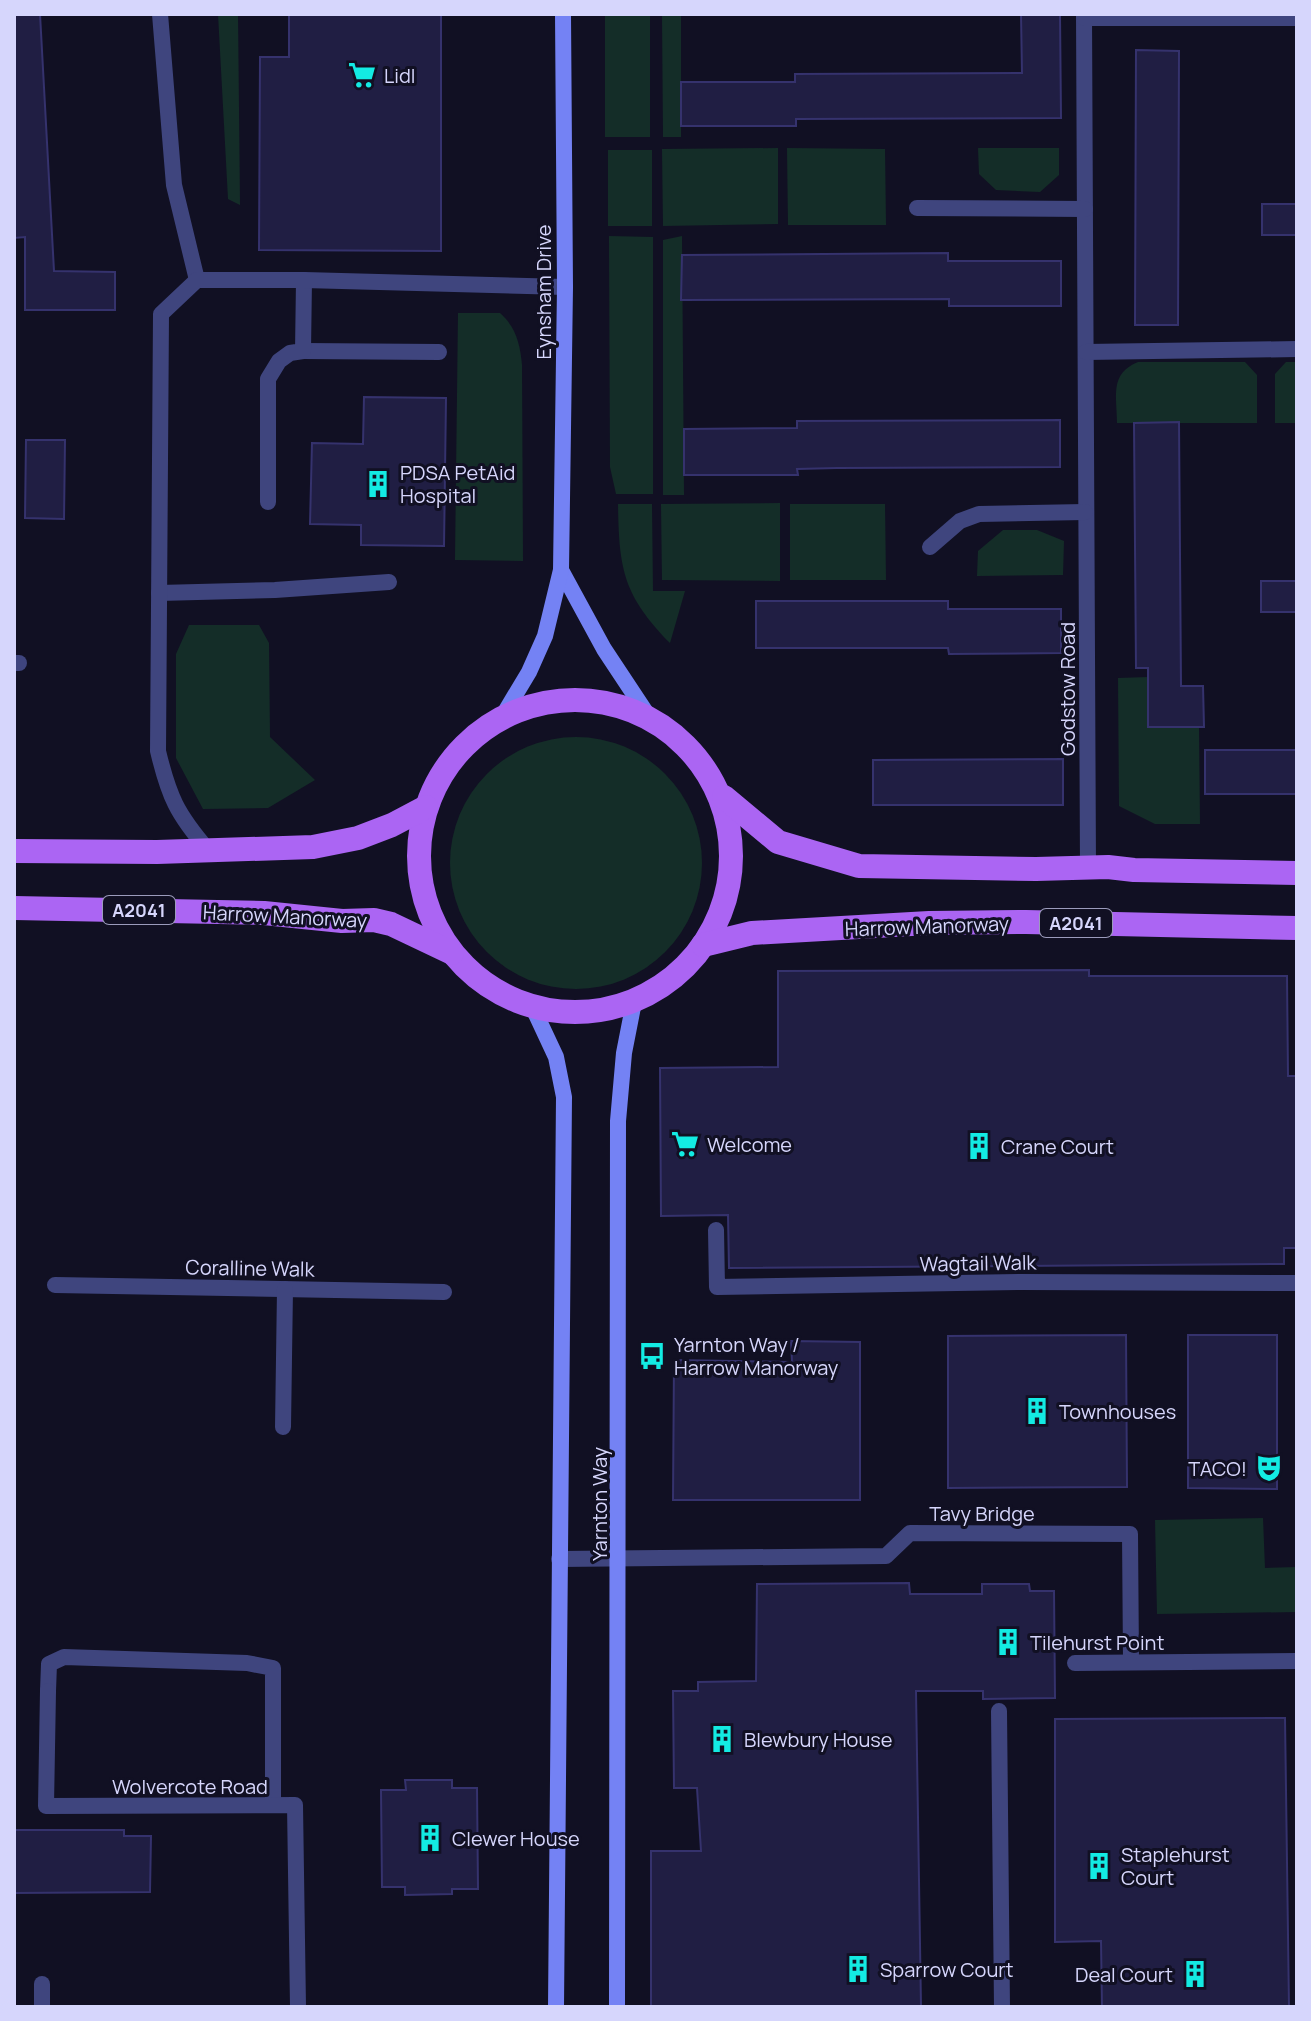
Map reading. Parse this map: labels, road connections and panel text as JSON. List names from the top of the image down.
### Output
{
  "streets": {
    "main road": ["A2041", "Harrow Manorway"],
    "street": [
      "Eynsham Drive",
      "Godstow Road",
      "Wagtail Walk",
      "Coralline Walk",
      "Yarnton Way",
      "Tavy Bridge",
      "Wolvercote Road"
    ]
  },
  "crossings": [
    ["Eynsham Drive", "A2041"],
    ["Godstow Road", "A2041"],
    ["A2041", "Harrow Manorway"],
    ["A2041", "Yarnton Way"],
    ["Yarnton Way", "Tavy Bridge"]
  ],
  "places": {
    "supermarket": ["Lidl", "Welcome"],
    "building": [
      "PDSA PetAid Hospital",
      "Crane Court",
      "Townhouses",
      "Tilehurst Point",
      "Blewbury House",
      "Clewer House",
      "Staplehurst Court",
      "Sparrow Court",
      "Deal Court"
    ],
    "bus stop": ["Yarnton Way / Harrow Manorway"],
    "theatre": ["TACO!"]
  }
}
